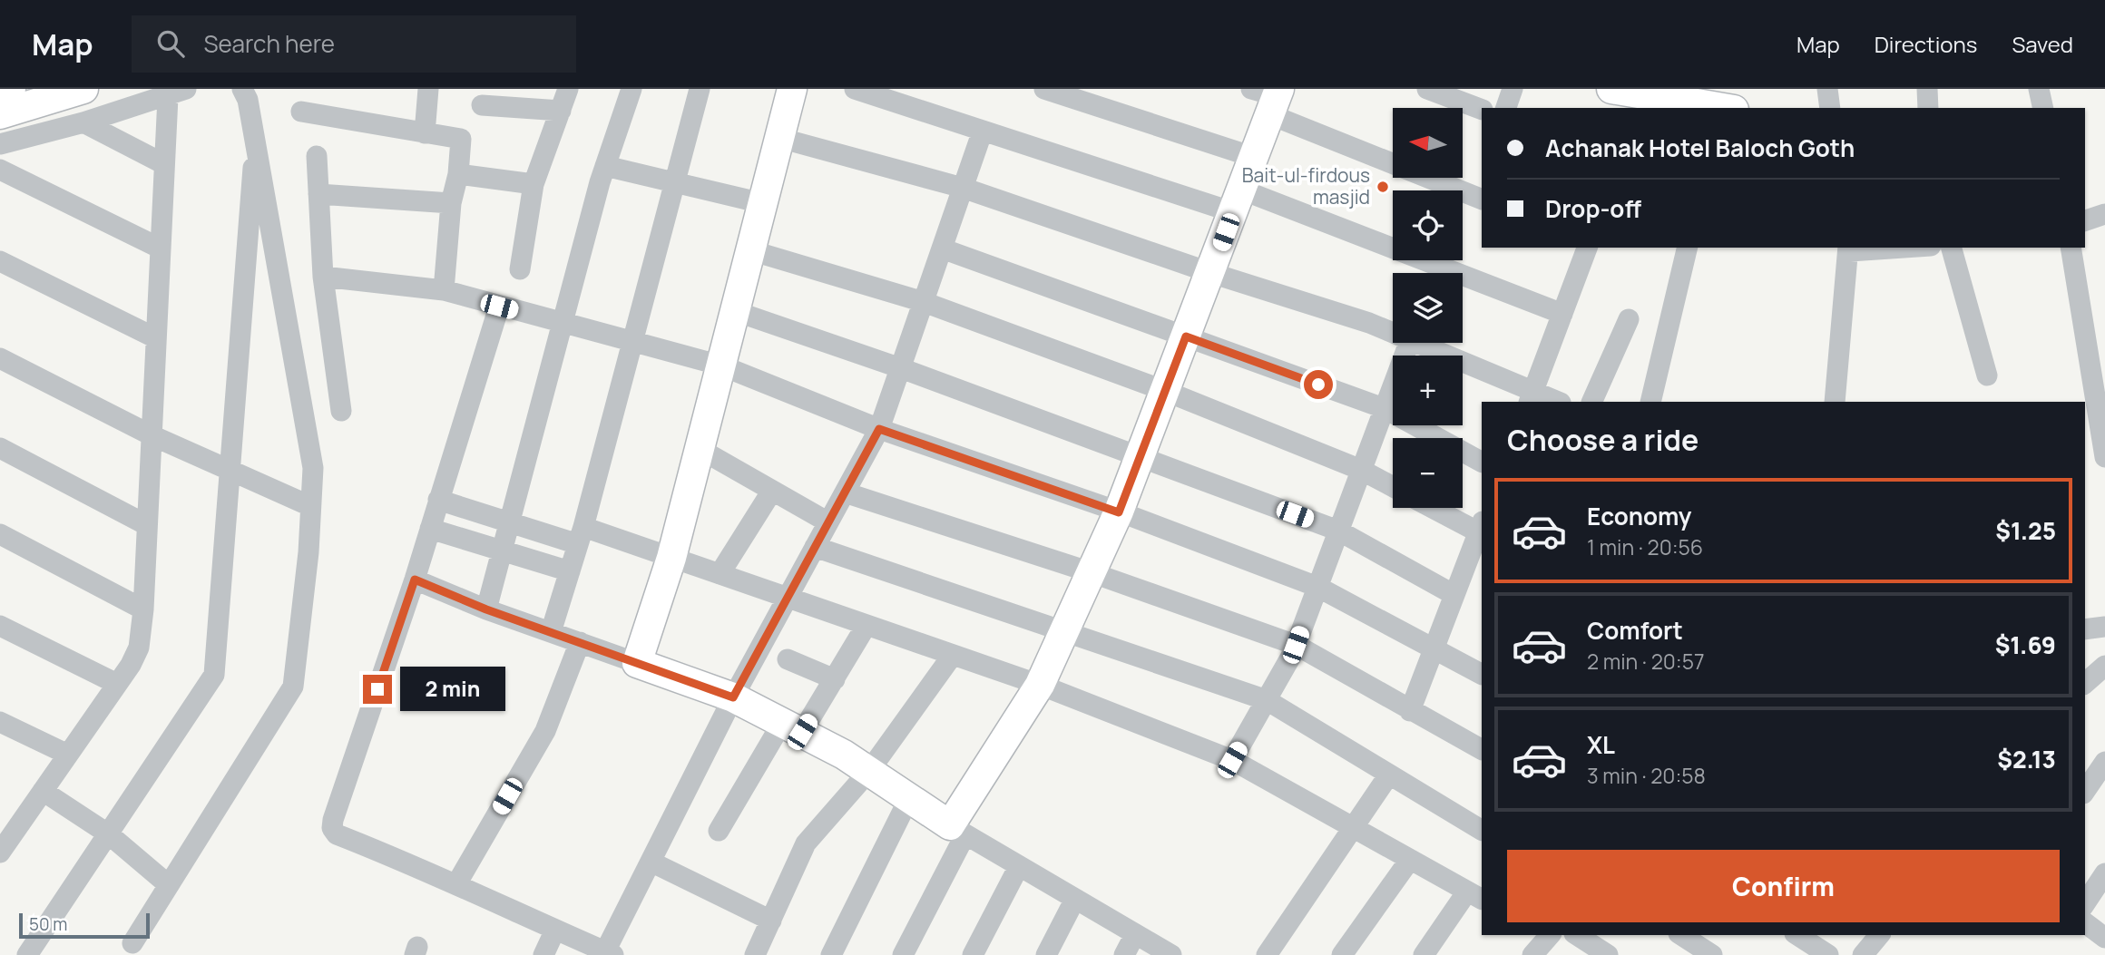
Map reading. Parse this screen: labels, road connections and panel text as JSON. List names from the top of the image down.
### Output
{
  "places": ["Bait-ul-firdous masjid"],
  "scale_bar": "50 m",
  "north": "left",
  "page": {
    "header": "Map",
    "search": "Search here",
    "nav": ["Map", "Directions", "Saved"],
    "map_buttons": ["+", "−"],
    "banner": ["Achanak Hotel Baloch Goth", "Drop-off"],
    "heading": "Choose a ride",
    "list": [
      {
        "name": "Economy",
        "note": "1 min · 20:56",
        "value": "$1.25"
      },
      {
        "name": "Comfort",
        "note": "2 min · 20:57",
        "value": "$1.69"
      },
      {
        "name": "XL",
        "note": "3 min · 20:58",
        "value": "$2.13"
      }
    ],
    "bubble": "2 min",
    "buttons": "Confirm",
    "scale": "50 m"
  }
}
